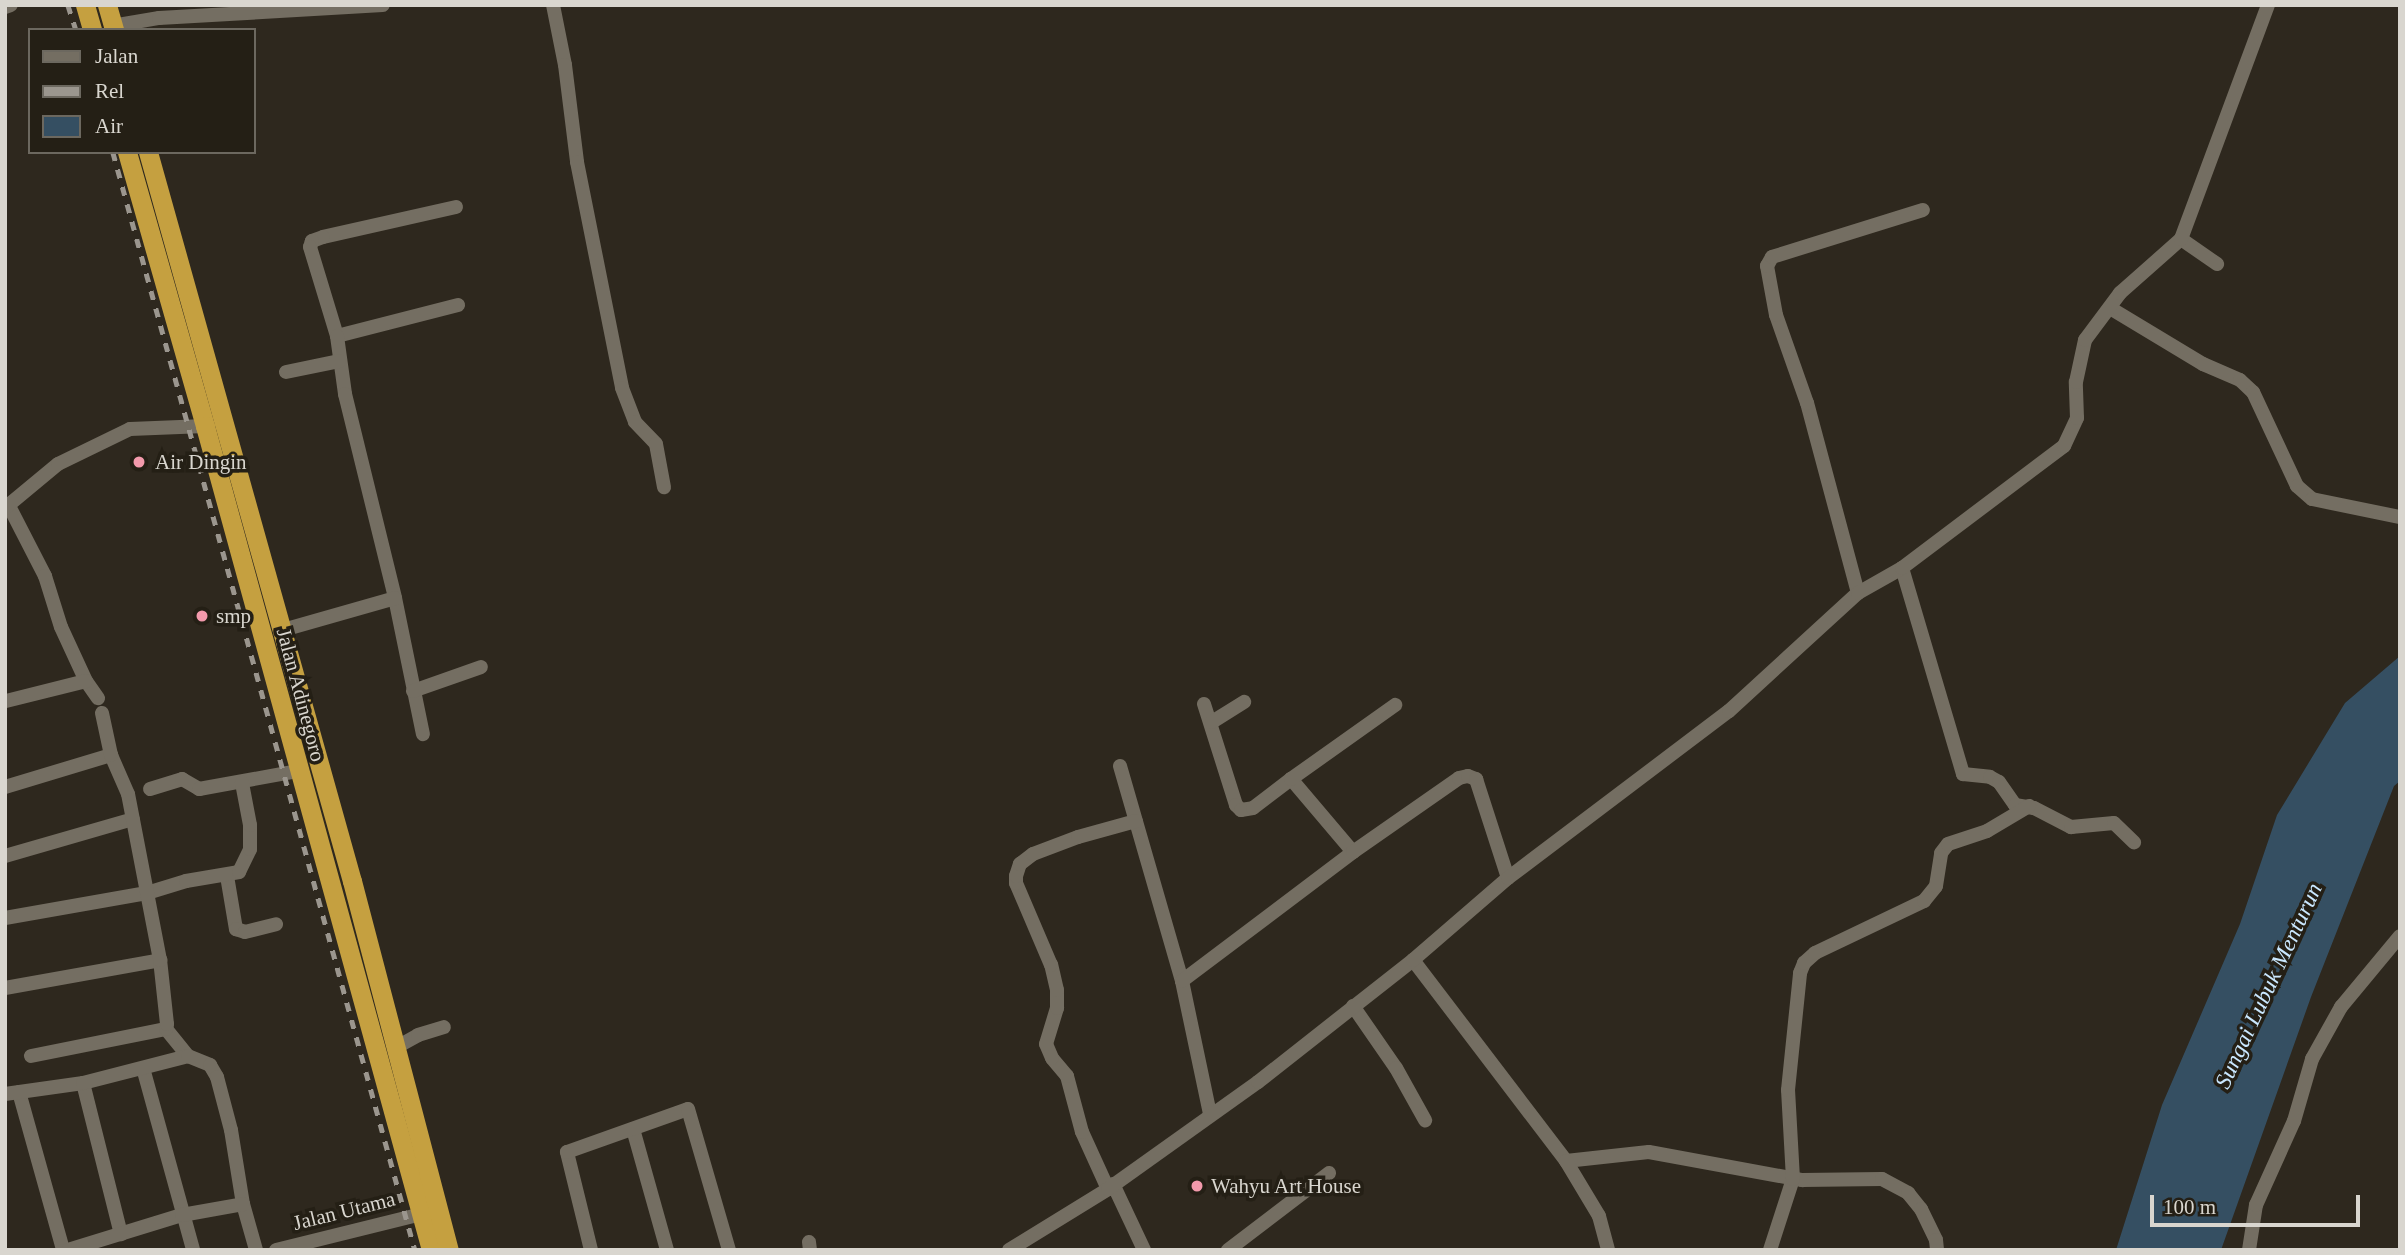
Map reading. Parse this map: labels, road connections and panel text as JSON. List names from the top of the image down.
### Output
{
  "streets": {
    "highway": ["Jalan Adinegoro"],
    "street": ["Jalan Utama"]
  },
  "crossings": [
    ["Jalan Adinegoro", "Jalan Utama"]
  ],
  "water": ["Sungai Lubuk Menturun"],
  "places": ["Air Dingin", "smp", "Wahyu Art House"],
  "legend": ["Jalan", "Rel", "Air"],
  "scale_bar": "100 m"
}
